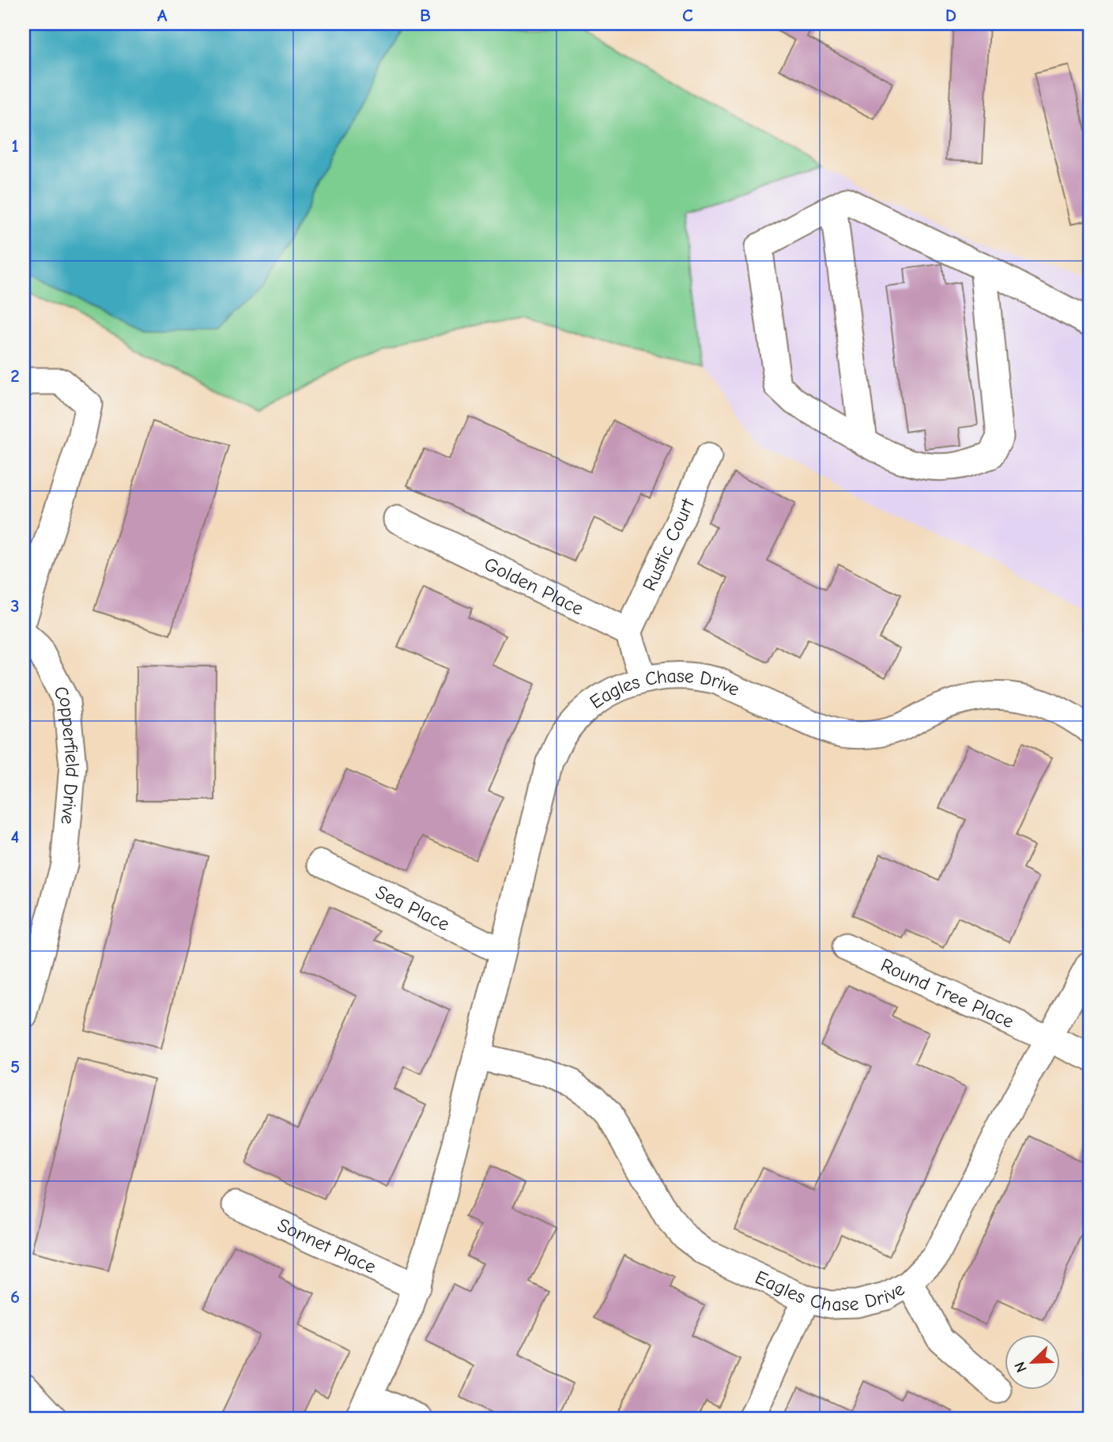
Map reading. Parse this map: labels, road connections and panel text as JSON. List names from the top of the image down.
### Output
{
  "streets": {
    "street": [
      "Rustic Court",
      "Golden Place",
      "Eagles Chase Drive",
      "Copperfield Drive",
      "Sea Place",
      "Round Tree Place",
      "Sonnet Place"
    ]
  },
  "crossings": [
    ["Rustic Court", "Golden Place"],
    ["Eagles Chase Drive", "Sea Place"],
    ["Eagles Chase Drive", "Round Tree Place"],
    ["Eagles Chase Drive", "Sonnet Place"]
  ],
  "north": "bottom left",
  "grid": {
    "columns": [
      "A",
      "B",
      "C",
      "D"
    ],
    "rows": [
      "1",
      "2",
      "3",
      "4",
      "5",
      "6"
    ]
  }
}
